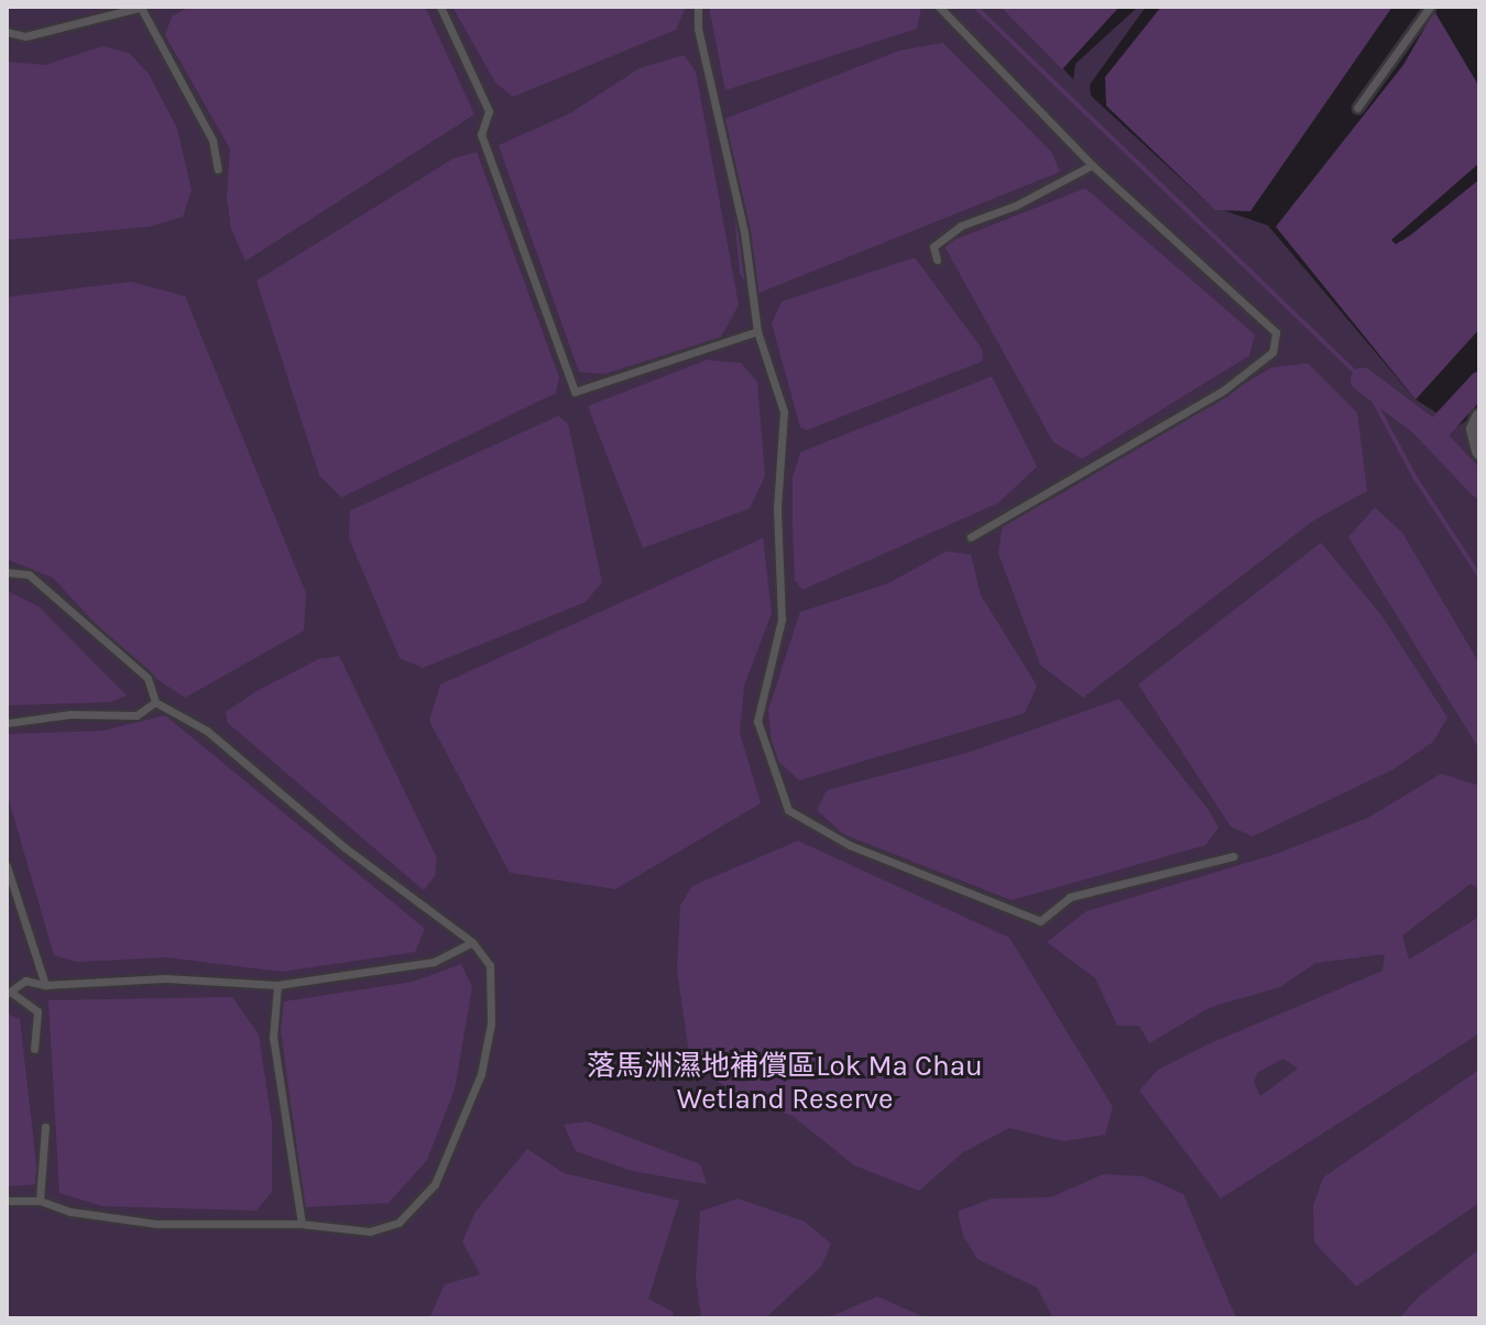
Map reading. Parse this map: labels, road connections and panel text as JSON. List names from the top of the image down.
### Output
{
  "parks": ["落馬洲濕地補償區Lok Ma Chau Wetland Reserve"]
}
